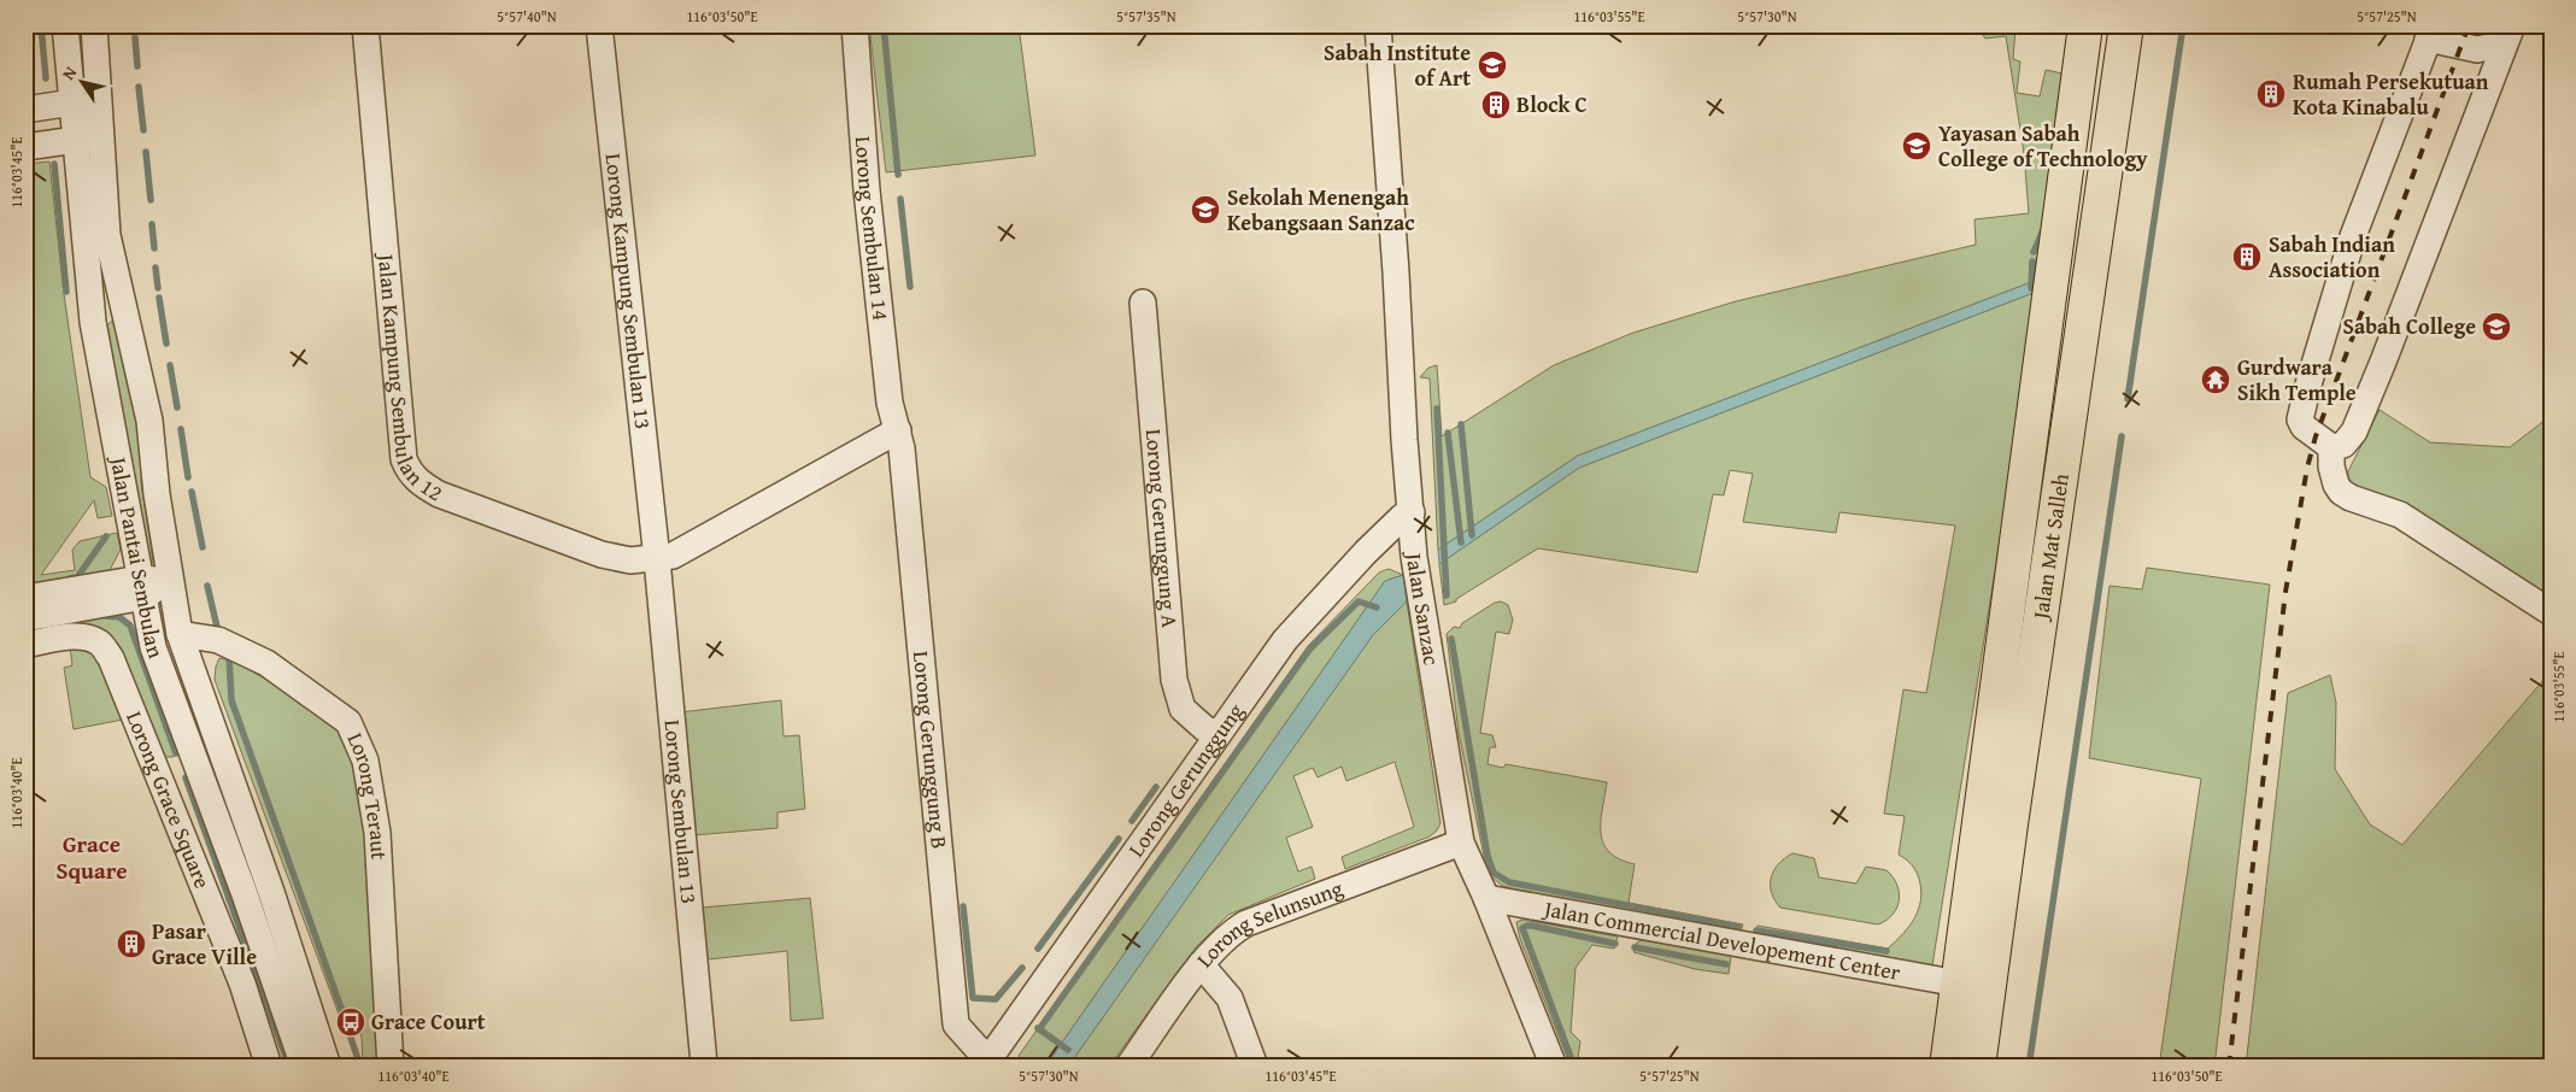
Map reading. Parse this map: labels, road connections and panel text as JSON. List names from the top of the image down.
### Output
{
  "streets": {
    "main road": ["Jalan Mat Salleh"],
    "street": [
      "Lorong Sembulan 14",
      "Lorong Kampung Sembulan 13",
      "Jalan Kampung Sembulan 12",
      "Lorong Gerunggung A",
      "Jalan Pantai Sembulan",
      "Jalan Sanzac",
      "Lorong Gerunggung B",
      "Lorong Gerunggung",
      "Lorong Teraut",
      "Lorong Grace Square",
      "Lorong Sembulan 13",
      "Lorong Selunsung",
      "Jalan Commercial Developement Center"
    ]
  },
  "crossings": [
    ["Lorong Sembulan 14", "Jalan Kampung Sembulan 12"],
    ["Lorong Sembulan 14", "Lorong Gerunggung B"],
    ["Lorong Kampung Sembulan 13", "Jalan Kampung Sembulan 12"],
    ["Lorong Kampung Sembulan 13", "Lorong Sembulan 13"],
    ["Jalan Kampung Sembulan 12", "Lorong Gerunggung B"],
    ["Jalan Kampung Sembulan 12", "Lorong Sembulan 13"],
    ["Lorong Gerunggung A", "Lorong Gerunggung"],
    ["Jalan Mat Salleh", "Jalan Commercial Developement Center"],
    ["Jalan Pantai Sembulan", "Lorong Teraut"],
    ["Jalan Sanzac", "Lorong Gerunggung"],
    ["Jalan Sanzac", "Lorong Selunsung"],
    ["Jalan Sanzac", "Jalan Commercial Developement Center"],
    ["Lorong Gerunggung B", "Lorong Gerunggung"]
  ],
  "districts": ["Grace Square"],
  "places": {
    "school or university": [
      "Sabah Institute of Art",
      "Yayasan Sabah College of Technology",
      "Sekolah Menengah Kebangsaan Sanzac",
      "Sabah College"
    ],
    "building": [
      "Rumah Persekutuan Kota Kinabalu",
      "Block C",
      "Sabah Indian Association",
      "Pasar Grace Ville"
    ],
    "temple": ["Gurdwara Sikh Temple"],
    "bus stop": ["Grace Court"]
  },
  "north": "top left",
  "coordinates": [
    "5°57'40\"N",
    "116°03'50\"E",
    "5°57'35\"N",
    "116°03'55\"E",
    "5°57'30\"N",
    "5°57'25\"N",
    "116°03'45\"E",
    "116°03'40\"E"
  ]
}
